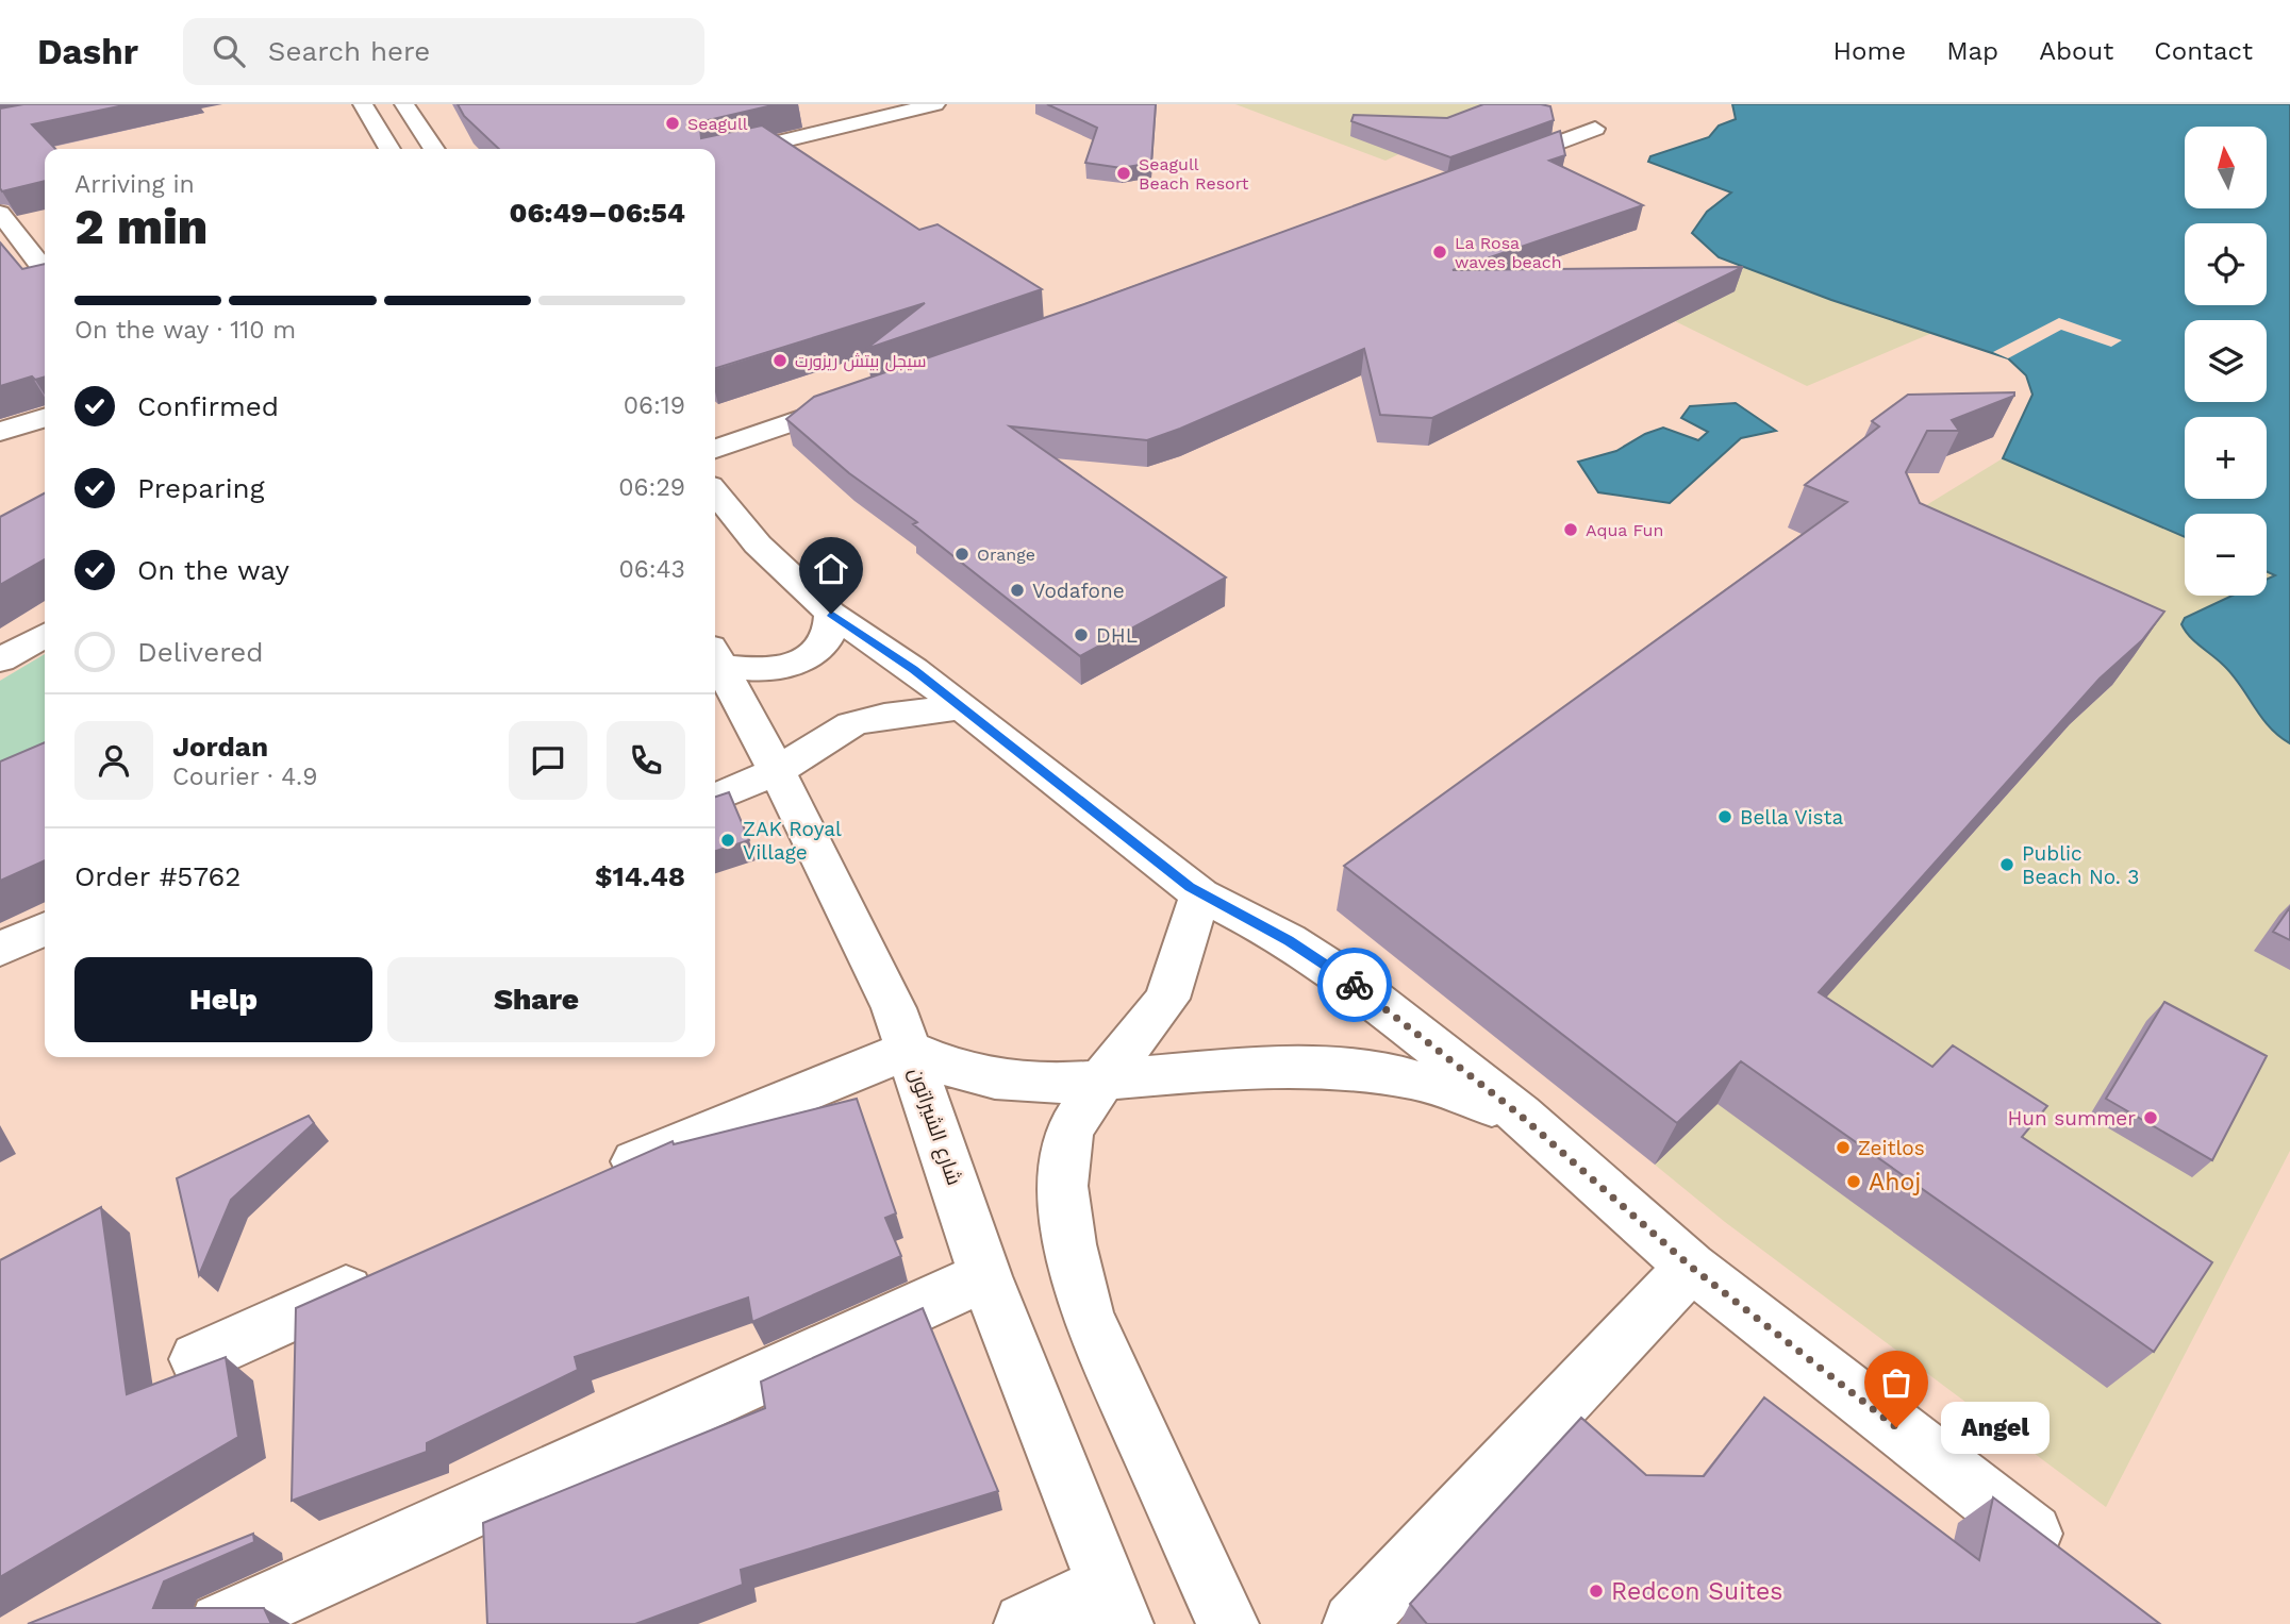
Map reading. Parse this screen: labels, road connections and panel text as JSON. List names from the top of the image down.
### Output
{
  "streets": {
    "street": ["شارع الشيراتون"]
  },
  "places": [
    "Seagull",
    "Seagull Beach Resort",
    "La Rosa waves beach",
    "سيجل بيتش ريزورت",
    "Aqua Fun",
    "Orange",
    "Vodafone",
    "DHL",
    "Bella Vista",
    "ZAK Royal Village",
    "Public Beach No. 3",
    "Hun summer",
    "Zeitlos",
    "Ahoj",
    "Angel",
    "Redcon Suites"
  ],
  "north": "top",
  "page": {
    "header": "Dashr",
    "search": "Search here",
    "nav": [
      "Home",
      "Map",
      "About",
      "Contact"
    ],
    "map_buttons": ["+", "−"],
    "heading": ["2 min", "Arriving in", "06:49–06:54"],
    "panel": [
      "Jordan",
      "Courier · 4.9",
      "Order #5762",
      "$14.48"
    ],
    "bar": "On the way · 110 m",
    "list": [
      ["Confirmed", "06:19"],
      ["Preparing", "06:29"],
      ["On the way", "06:43"],
      "Delivered"
    ],
    "buttons": ["Help", "Share"],
    "bubble": "Angel"
  }
}
